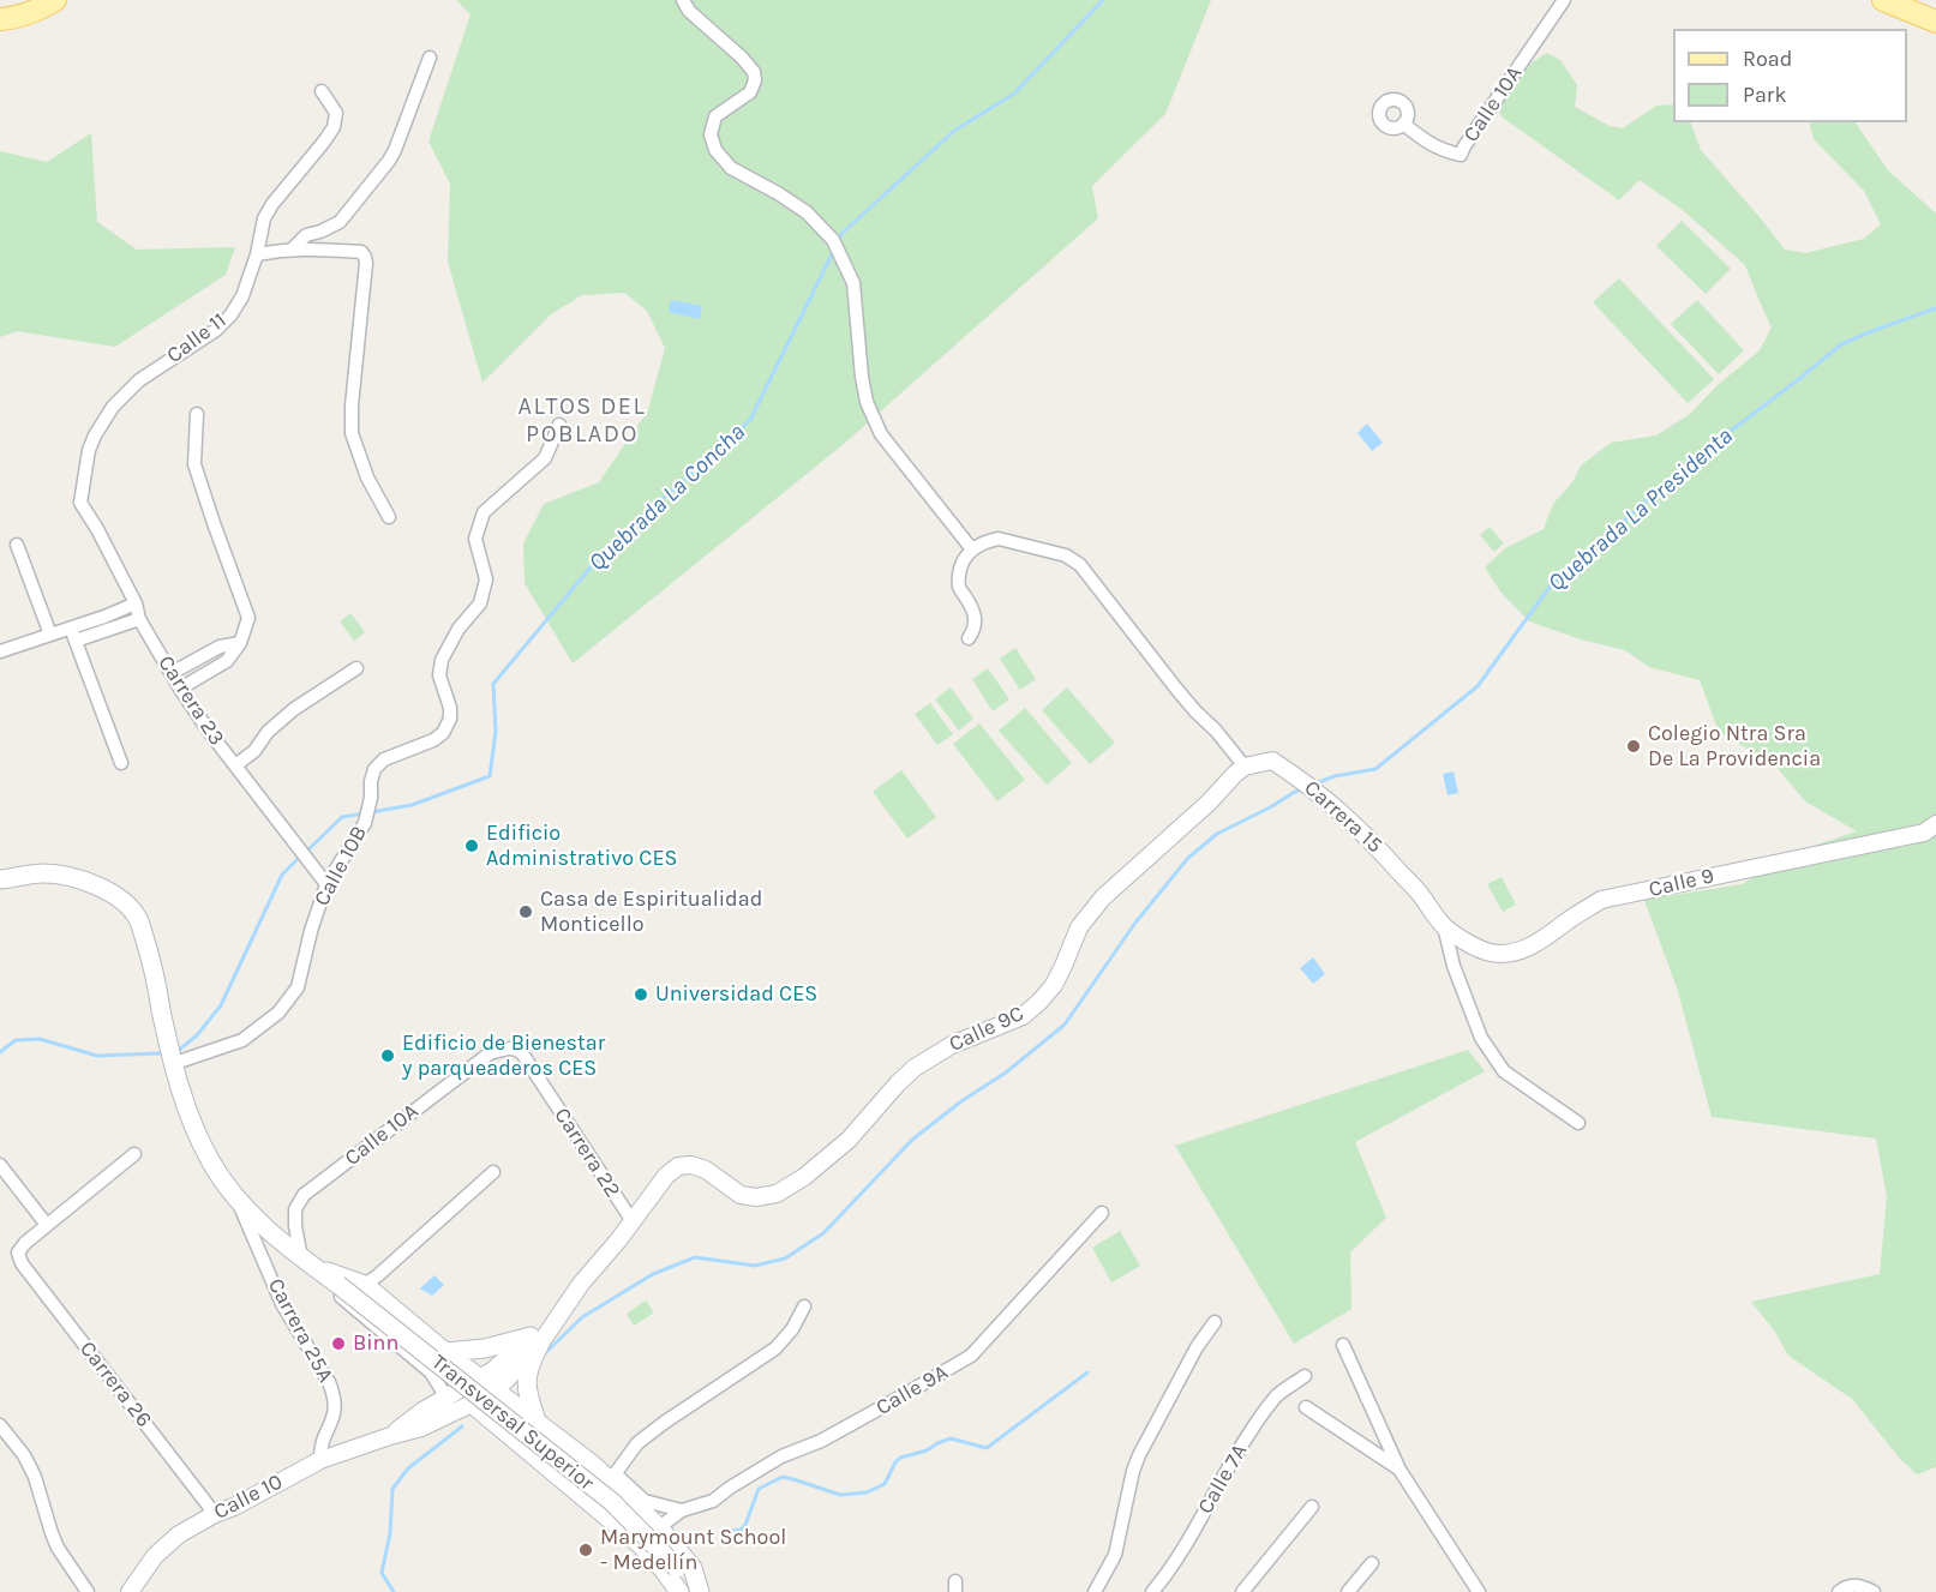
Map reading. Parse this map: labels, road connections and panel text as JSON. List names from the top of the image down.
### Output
{
  "streets": {
    "main road": ["Transversal Superior"],
    "street": [
      "Calle 10A",
      "Calle 11",
      "Carrera 23",
      "Carrera 15",
      "Calle 10B",
      "Calle 9",
      "Calle 9C",
      "Carrera 22",
      "Carrera 25A",
      "Carrera 26",
      "Calle 9A",
      "Calle 7A",
      "Calle 10"
    ]
  },
  "crossings": [
    ["Calle 10A", "Carrera 22"],
    ["Calle 10A", "Transversal Superior"],
    ["Calle 11", "Carrera 23"],
    ["Carrera 23", "Calle 10B"],
    ["Carrera 15", "Calle 9"],
    ["Carrera 15", "Calle 9C"],
    ["Calle 10B", "Transversal Superior"],
    ["Calle 9C", "Calle 10"],
    ["Carrera 22", "Calle 10"],
    ["Carrera 25A", "Transversal Superior"],
    ["Carrera 25A", "Calle 10"],
    ["Carrera 26", "Calle 10"]
  ],
  "districts": ["ALTOS DEL POBLADO"],
  "water": ["Quebrada La Concha", "Quebrada La Presidenta"],
  "places": [
    "Colegio Ntra Sra De La Providencia",
    "Edificio Administrativo CES",
    "Casa de Espiritualidad Monticello",
    "Universidad CES",
    "Edificio de Bienestar y parqueaderos CES",
    "Binn",
    "Marymount School - Medellín"
  ],
  "legend": ["Road", "Park"]
}
